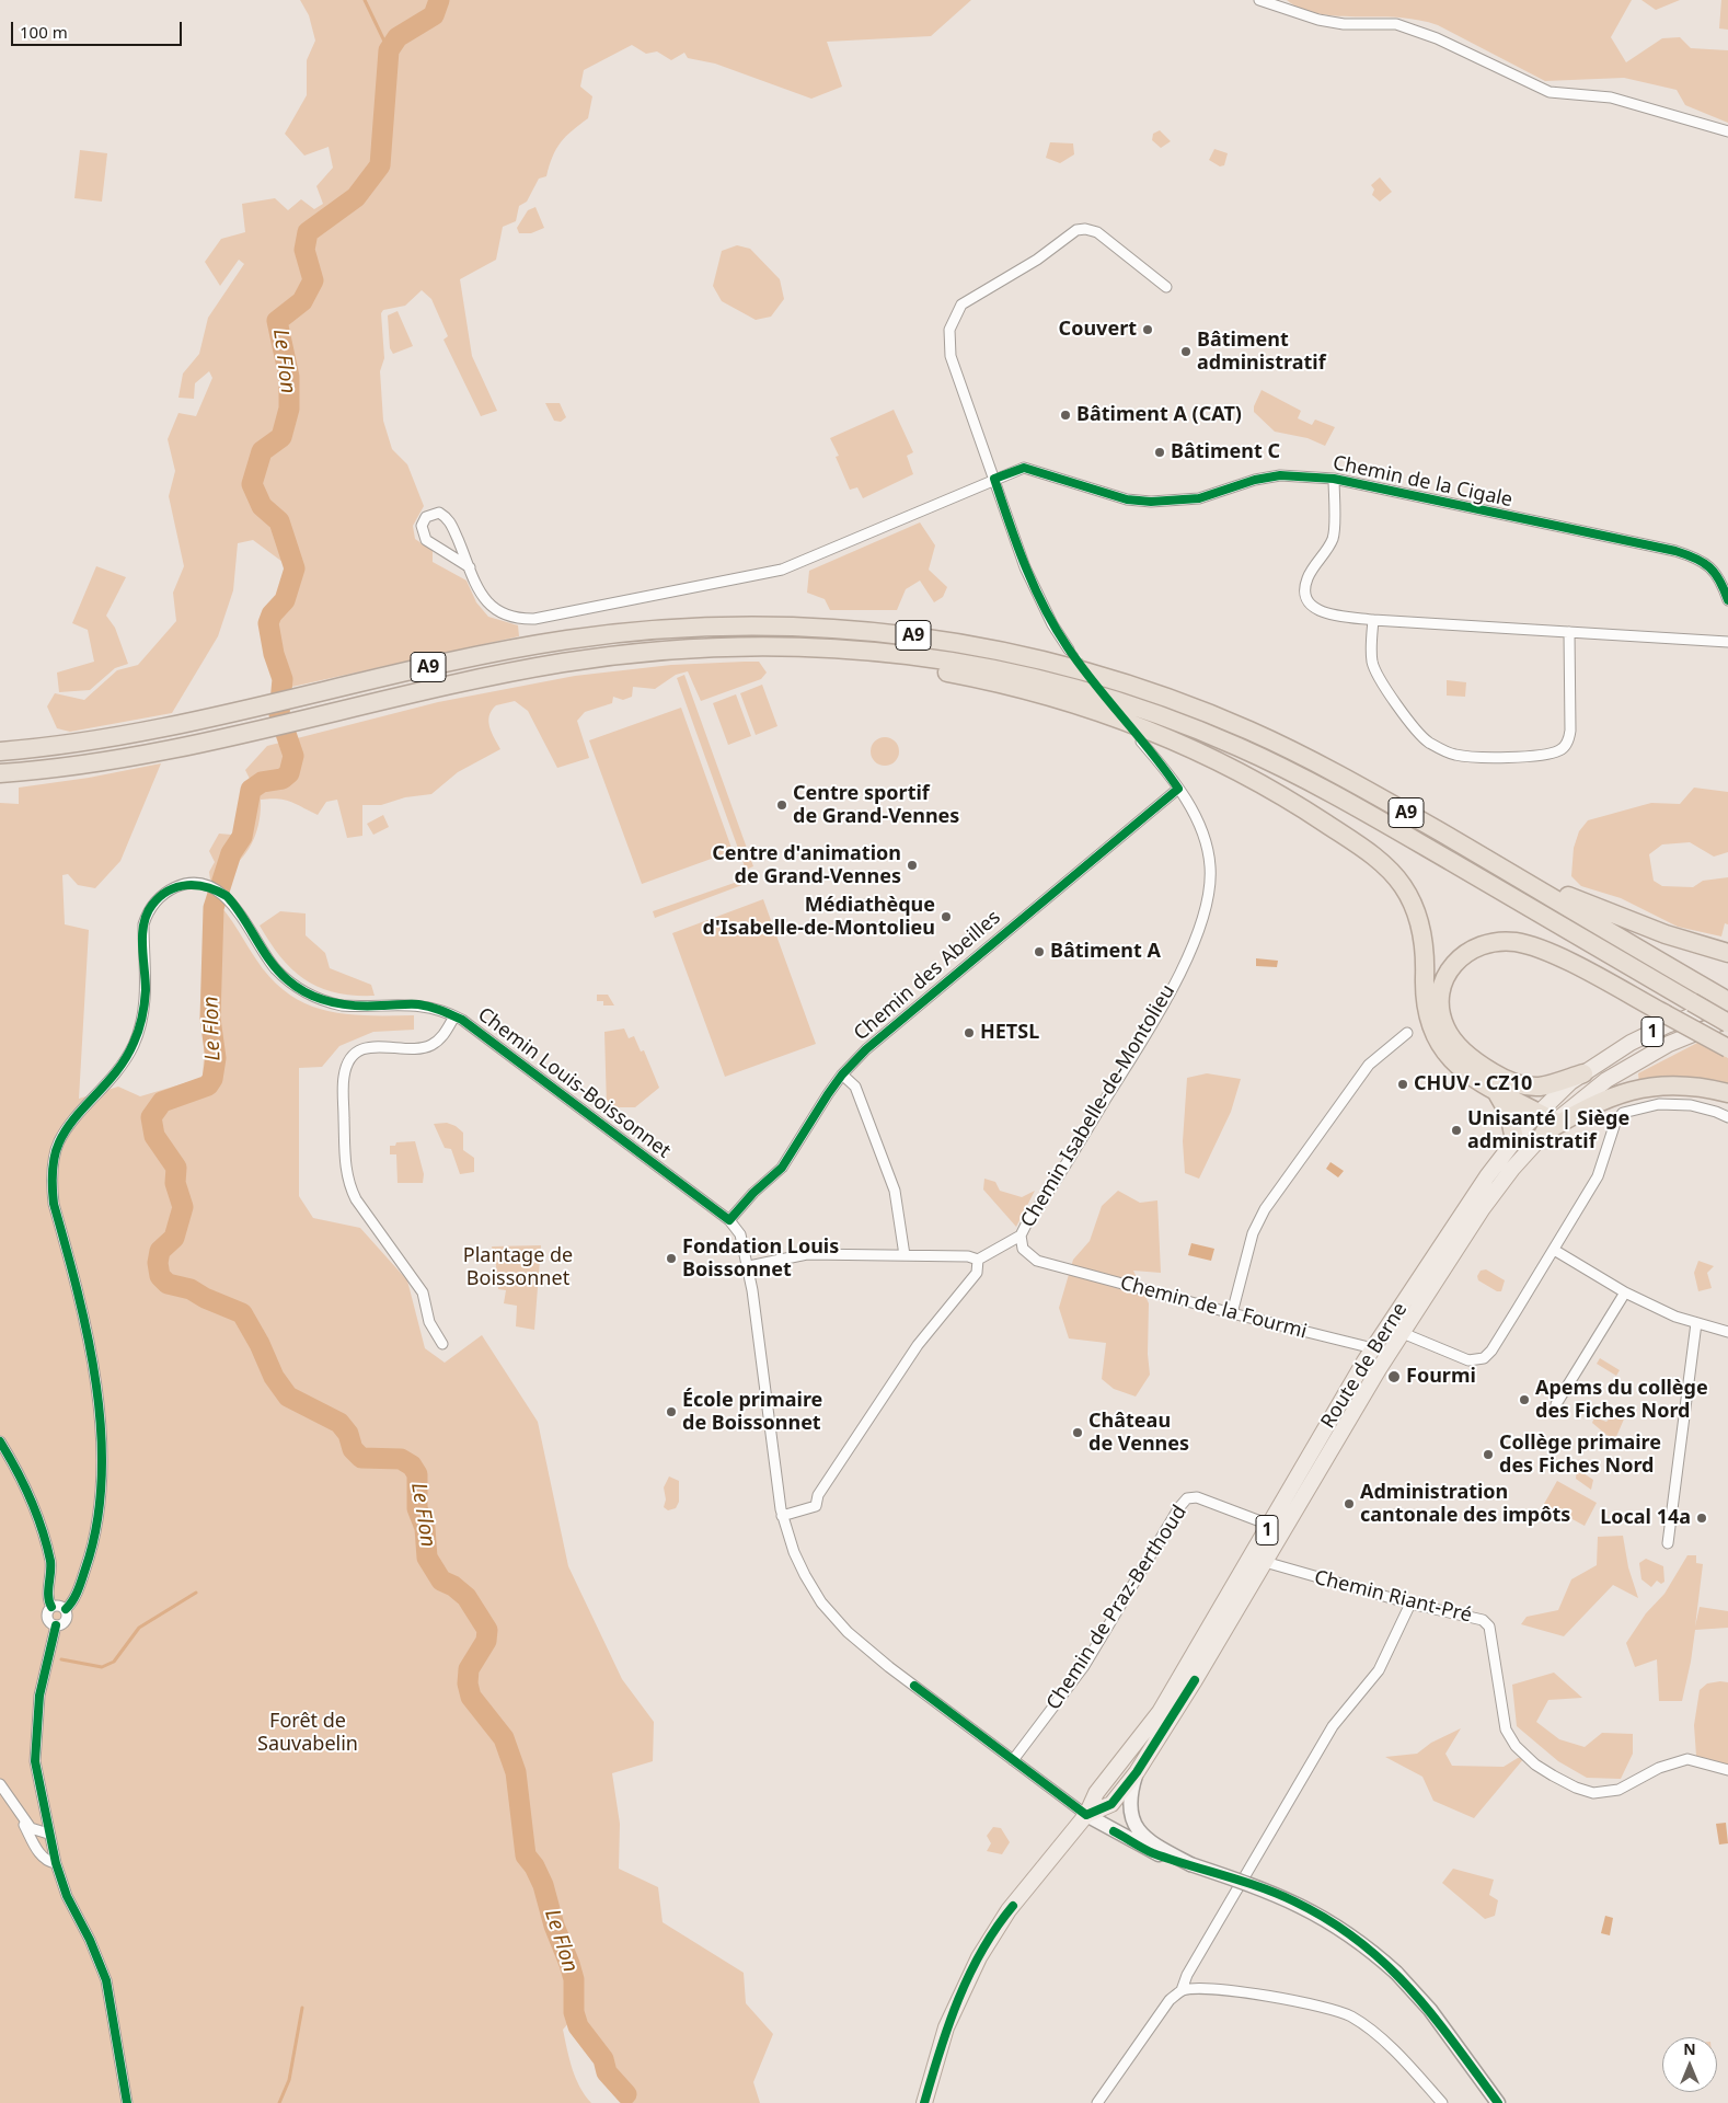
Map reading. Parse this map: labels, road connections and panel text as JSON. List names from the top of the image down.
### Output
{
  "streets": {
    "highway": ["A9"],
    "main road": ["1", "Route de Berne"],
    "street": [
      "Chemin de la Cigale",
      "Chemin des Abeilles",
      "Chemin Louis-Boissonnet",
      "Chemin Isabelle-de-Montolieu",
      "Chemin de la Fourmi",
      "Chemin Riant-Pré",
      "Chemin de Praz-Berthoud"
    ]
  },
  "crossings": [
    ["A9", "Route de Berne"],
    ["Chemin des Abeilles", "Chemin Louis-Boissonnet"],
    ["Chemin des Abeilles", "Chemin Isabelle-de-Montolieu"],
    ["Chemin Louis-Boissonnet", "Route de Berne"],
    ["Chemin Louis-Boissonnet", "Chemin de Praz-Berthoud"],
    ["Chemin Isabelle-de-Montolieu", "Chemin de la Fourmi"],
    ["Chemin de la Fourmi", "Route de Berne"],
    ["Route de Berne", "Chemin Riant-Pré"],
    ["Route de Berne", "Chemin de Praz-Berthoud"]
  ],
  "water": ["Le Flon"],
  "parks": ["Plantage de Boissonnet", "Forêt de Sauvabelin"],
  "places": [
    "Couvert",
    "Bâtiment administratif",
    "Bâtiment A (CAT)",
    "Bâtiment C",
    "Centre sportif de Grand-Vennes",
    "Centre d'animation de Grand-Vennes",
    "Médiathèque d'Isabelle-de-Montolieu",
    "Bâtiment A",
    "HETSL",
    "CHUV - CZ10",
    "Unisanté | Siège administratif",
    "Fondation Louis Boissonnet",
    "Fourmi",
    "Apems du collège des Fiches Nord",
    "École primaire de Boissonnet",
    "Château de Vennes",
    "Collège primaire des Fiches Nord",
    "Administration cantonale des impôts",
    "Local 14a"
  ],
  "scale_bar": "100 m",
  "north": "top"
}
